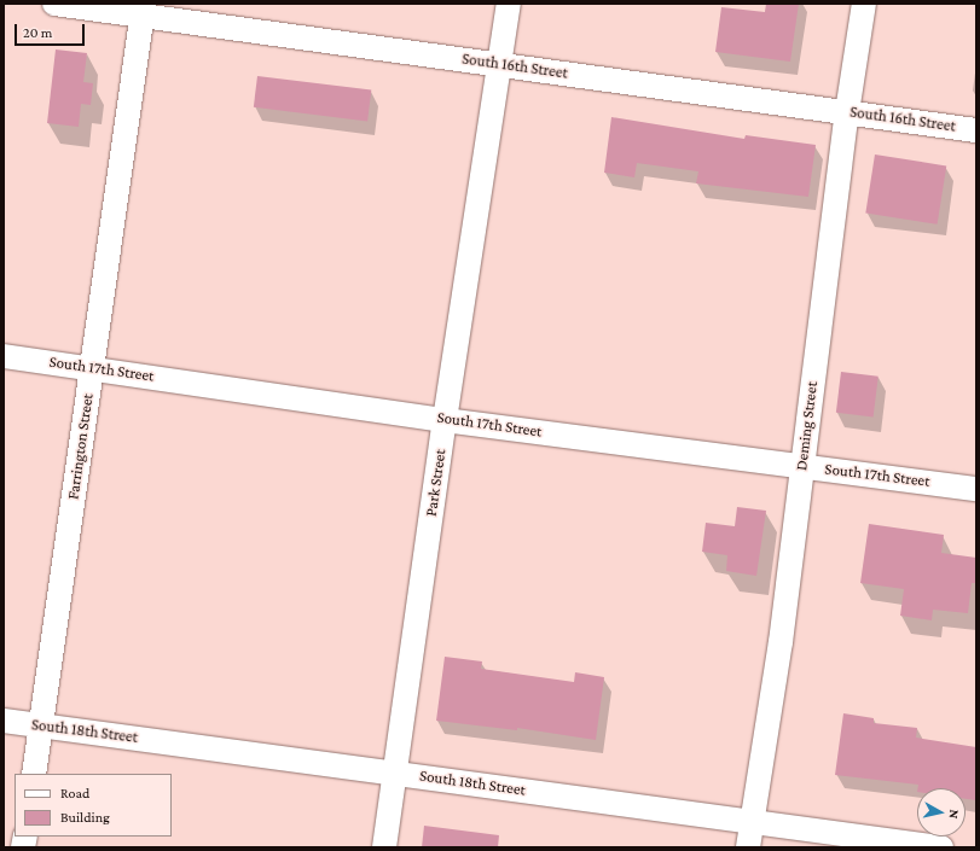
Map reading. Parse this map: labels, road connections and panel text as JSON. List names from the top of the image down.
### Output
{
  "streets": {
    "street": [
      "South 16th Street",
      "South 17th Street",
      "Deming Street",
      "Farrington Street",
      "Park Street",
      "South 18th Street"
    ]
  },
  "crossings": [
    ["South 16th Street", "Deming Street"],
    ["South 16th Street", "Farrington Street"],
    ["South 16th Street", "Park Street"],
    ["South 17th Street", "Deming Street"],
    ["South 17th Street", "Farrington Street"],
    ["South 17th Street", "Park Street"],
    ["Deming Street", "South 18th Street"],
    ["Farrington Street", "South 18th Street"],
    ["Park Street", "South 18th Street"]
  ],
  "legend": ["Road", "Building"],
  "scale_bar": "20 m",
  "north": "right"
}
